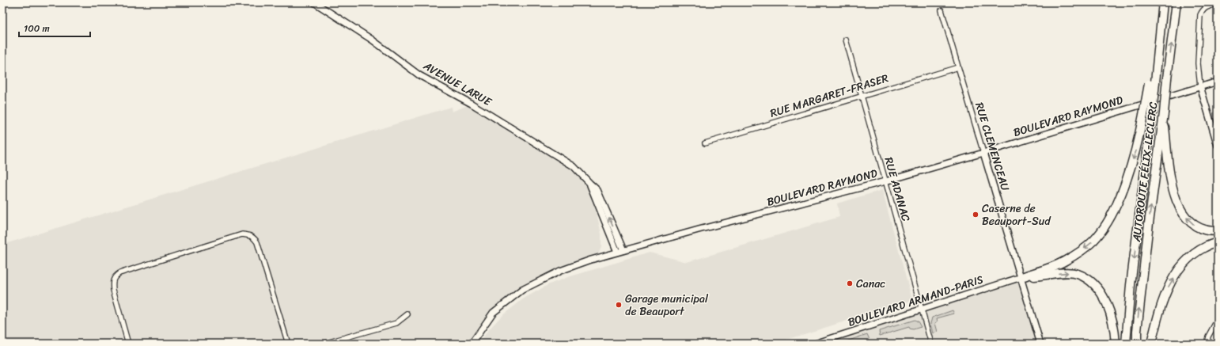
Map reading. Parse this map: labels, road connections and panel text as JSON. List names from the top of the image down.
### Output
{
  "streets": {
    "highway": ["AUTOROUTE FÉLIX-LECLERC"],
    "street": [
      "AVENUE LARUE",
      "RUE MARGARET-FRASER",
      "BOULEVARD RAYMOND",
      "RUE CLEMENCEAU",
      "RUE ADANAC",
      "BOULEVARD ARMAND-PARIS"
    ]
  },
  "crossings": [
    ["AVENUE LARUE", "BOULEVARD RAYMOND"],
    ["RUE MARGARET-FRASER", "RUE CLEMENCEAU"],
    ["RUE MARGARET-FRASER", "RUE ADANAC"],
    ["BOULEVARD RAYMOND", "RUE CLEMENCEAU"],
    ["BOULEVARD RAYMOND", "RUE ADANAC"],
    ["RUE CLEMENCEAU", "BOULEVARD ARMAND-PARIS"],
    ["RUE ADANAC", "BOULEVARD ARMAND-PARIS"]
  ],
  "places": ["Caserne de Beauport-Sud", "Canac", "Garage municipal de Beauport"],
  "scale_bar": "100 m"
}
